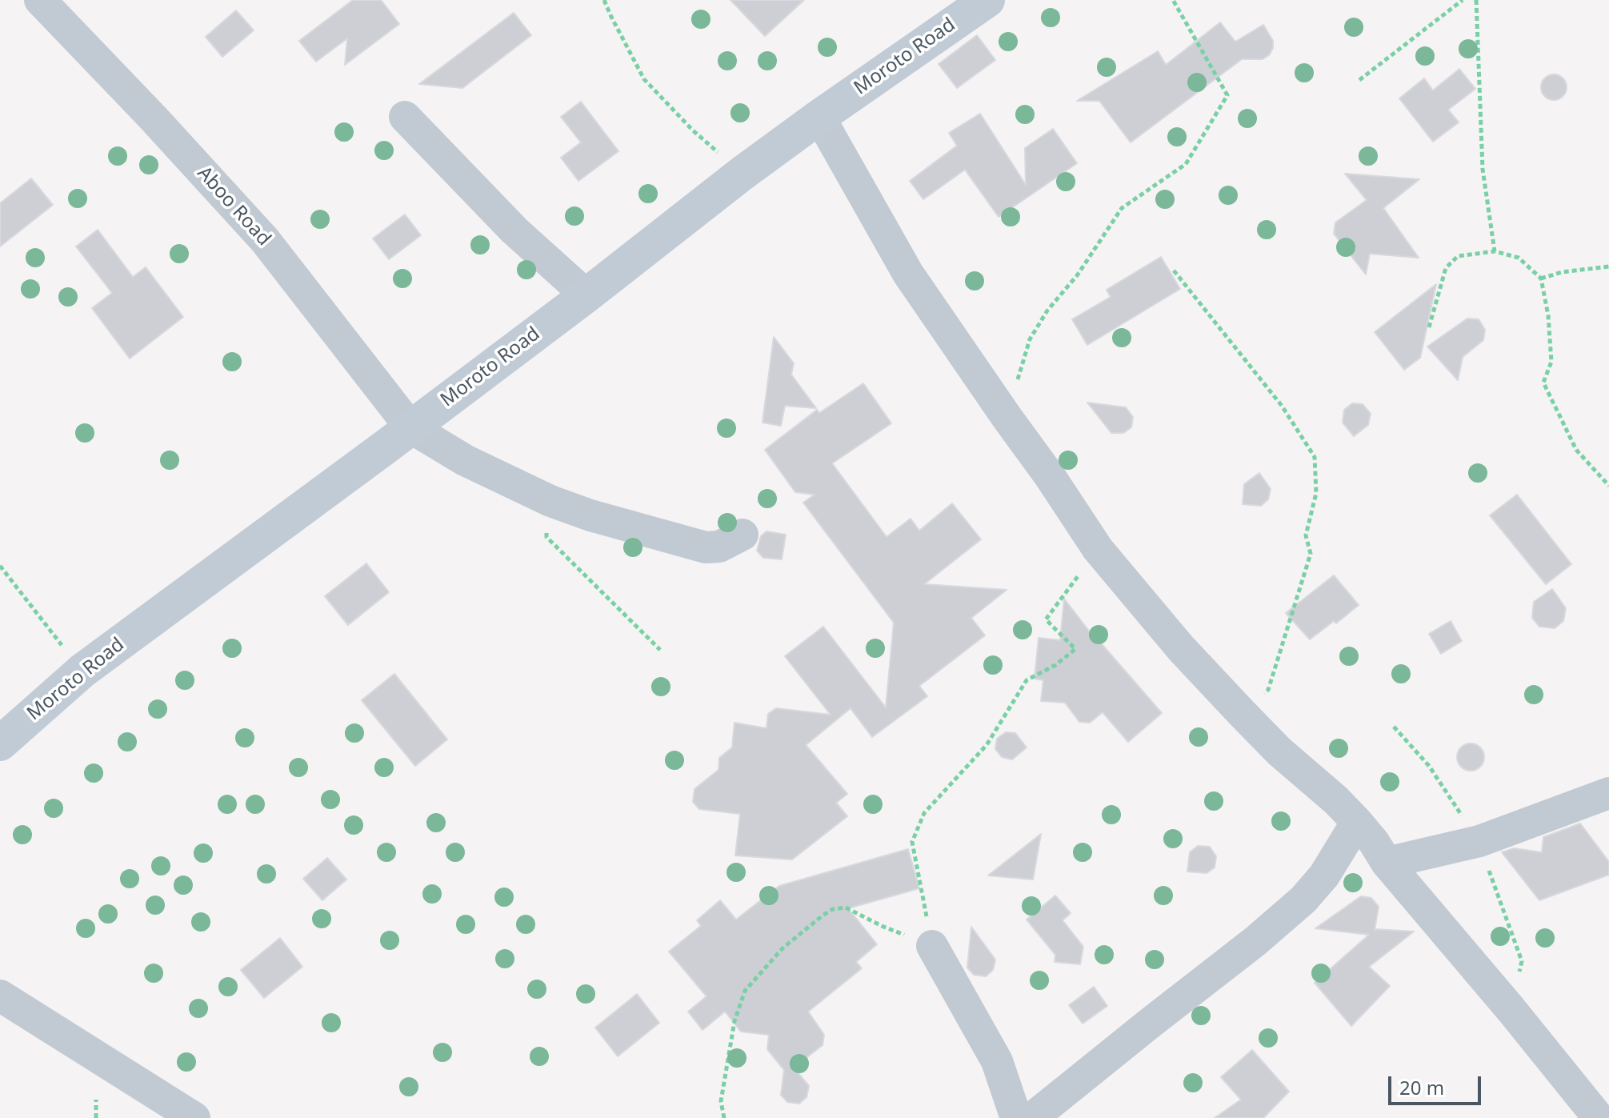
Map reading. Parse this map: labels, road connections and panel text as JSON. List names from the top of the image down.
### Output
{
  "streets": {
    "main road": ["Moroto Road"],
    "street": ["Aboo Road"]
  },
  "crossings": [
    ["Moroto Road", "Aboo Road"]
  ],
  "scale_bar": "20 m"
}
